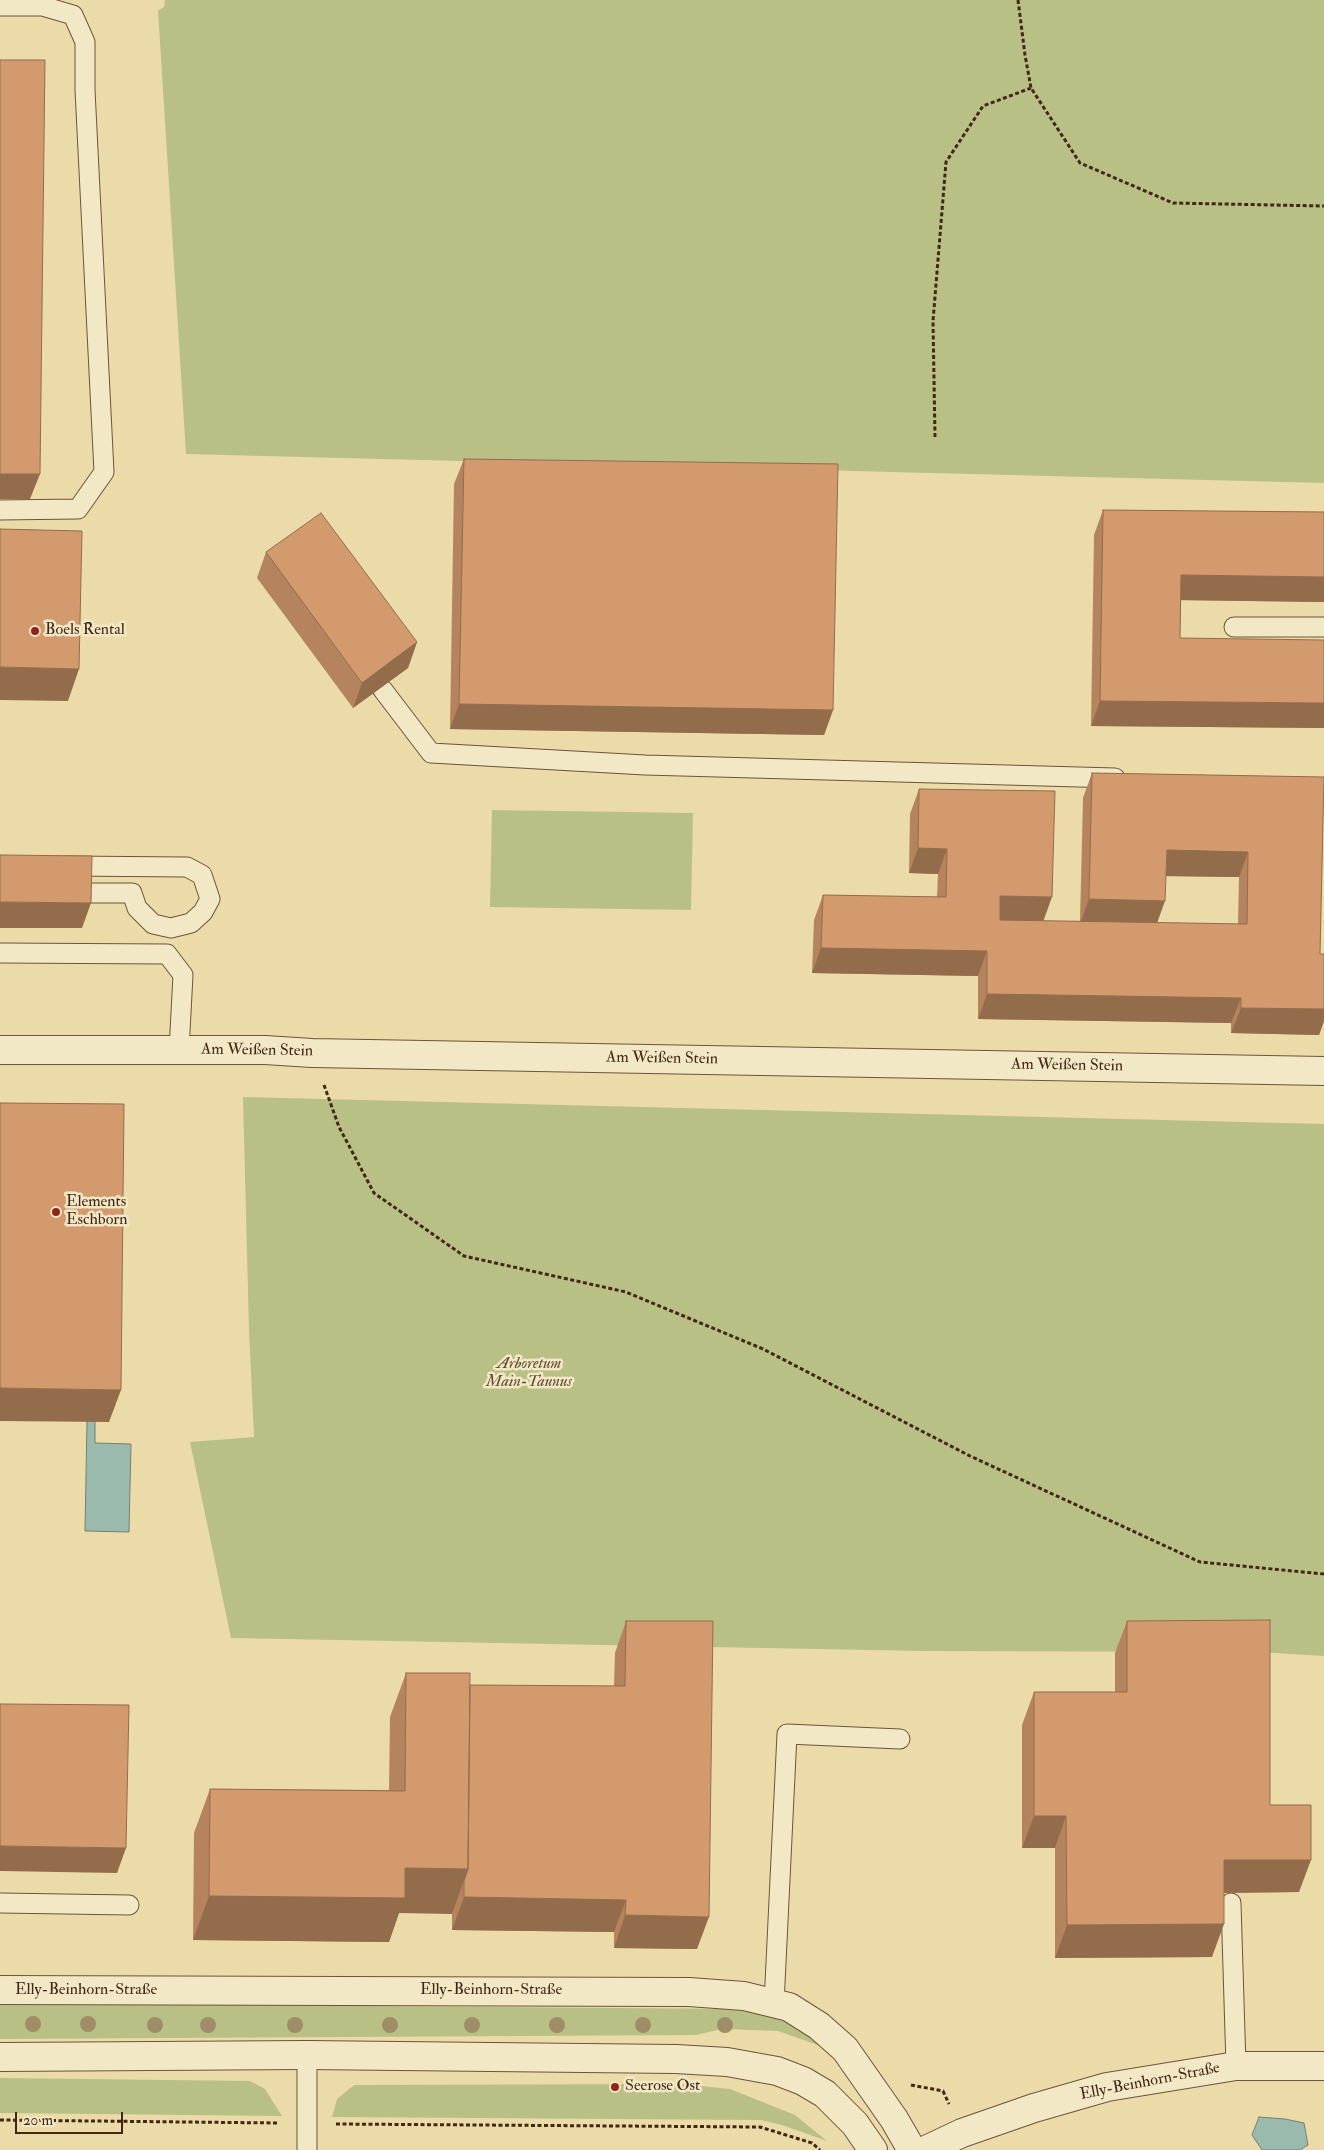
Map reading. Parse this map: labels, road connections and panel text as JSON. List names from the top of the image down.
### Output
{
  "streets": {
    "street": ["Am Weißen Stein", "Elly-Beinhorn-Straße"]
  },
  "parks": ["Arboretum Main-Taunus"],
  "places": ["Boels Rental", "Elements Eschborn", "Seerose Ost"],
  "scale_bar": "20 m"
}
